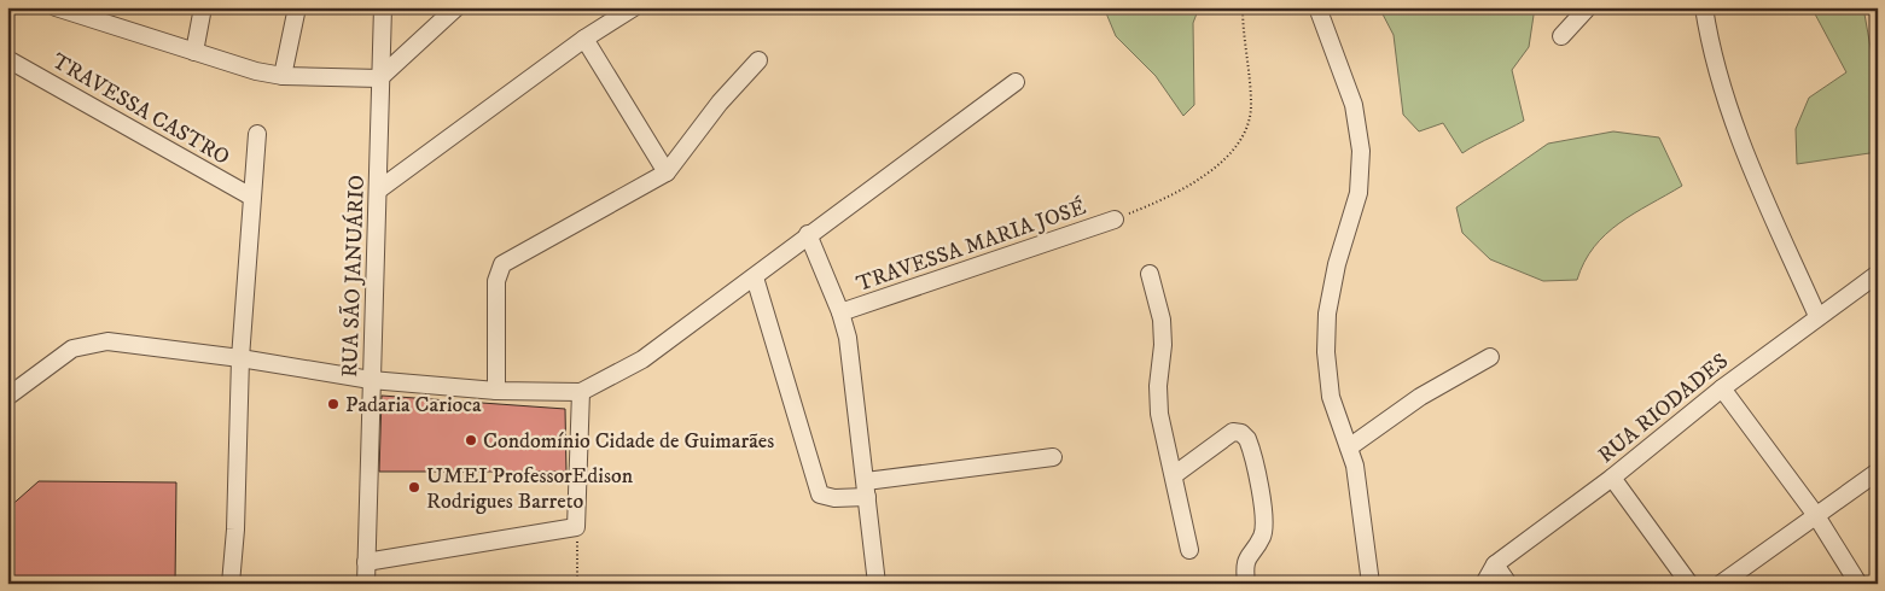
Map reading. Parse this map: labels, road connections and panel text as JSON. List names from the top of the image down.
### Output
{
  "streets": {
    "street": [
      "TRAVESSA CASTRO",
      "TRAVESSA MARIA JOSÉ",
      "RUA SÃO JANUÁRIO",
      "RUA RIODADES"
    ]
  },
  "places": ["Padaria Carioca", "Condomínio Cidade de Guimarães", "UMEI ProfessorEdison Rodrigues Barreto"]
}
